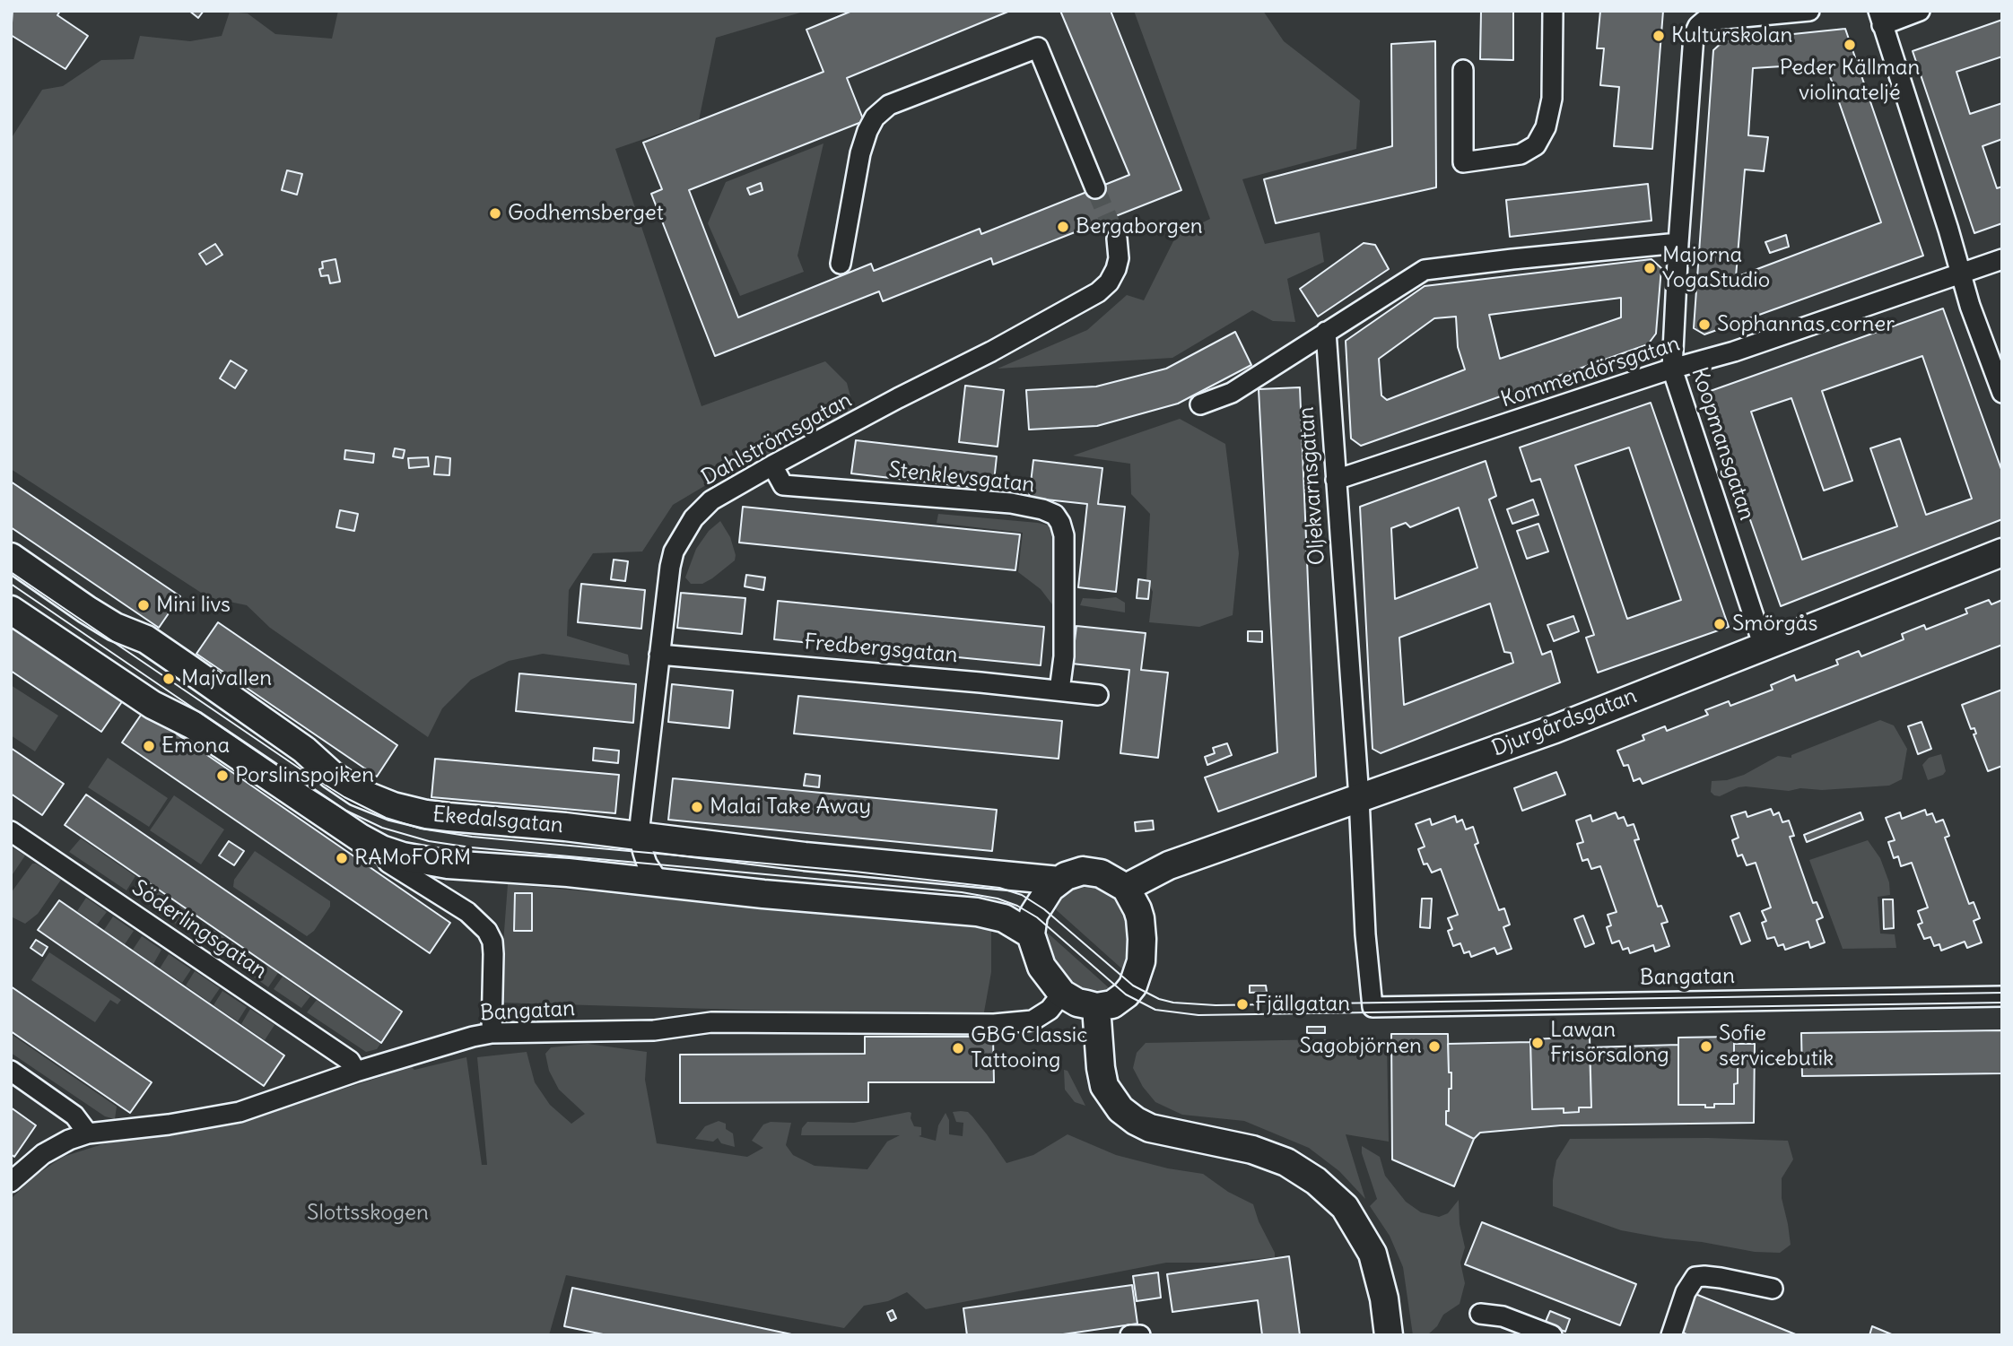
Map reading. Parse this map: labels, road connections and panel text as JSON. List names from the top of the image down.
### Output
{
  "streets": {
    "street": [
      "Kommendörsgatan",
      "Dahlströmsgatan",
      "Koopmansgatan",
      "Stenklevsgatan",
      "Oljekvarnsgatan",
      "Fredbergsgatan",
      "Djurgårdsgatan",
      "Ekedalsgatan",
      "Söderlingsgatan",
      "Bangatan"
    ]
  },
  "crossings": [
    ["Kommendörsgatan", "Koopmansgatan"],
    ["Kommendörsgatan", "Oljekvarnsgatan"],
    ["Dahlströmsgatan", "Stenklevsgatan"],
    ["Dahlströmsgatan", "Fredbergsgatan"],
    ["Dahlströmsgatan", "Ekedalsgatan"],
    ["Koopmansgatan", "Djurgårdsgatan"],
    ["Stenklevsgatan", "Fredbergsgatan"],
    ["Oljekvarnsgatan", "Djurgårdsgatan"],
    ["Oljekvarnsgatan", "Bangatan"],
    ["Djurgårdsgatan", "Ekedalsgatan"],
    ["Djurgårdsgatan", "Bangatan"],
    ["Ekedalsgatan", "Bangatan"],
    ["Söderlingsgatan", "Bangatan"]
  ],
  "parks": ["Slottsskogen"],
  "places": [
    "Kulturskolan",
    "Peder Källman violinateljé",
    "Godhemsberget",
    "Bergaborgen",
    "Majorna YogaStudio",
    "Sophannas corner",
    "Mini livs",
    "Smörgås",
    "Majvallen",
    "Emona",
    "Porslinspojken",
    "Malai Take Away",
    "RAMoFORM",
    "Fjällgatan",
    "Lawan Frisörsalong",
    "Sagobjörnen",
    "Sofie servicebutik",
    "GBG Classic Tattooing"
  ]
}
